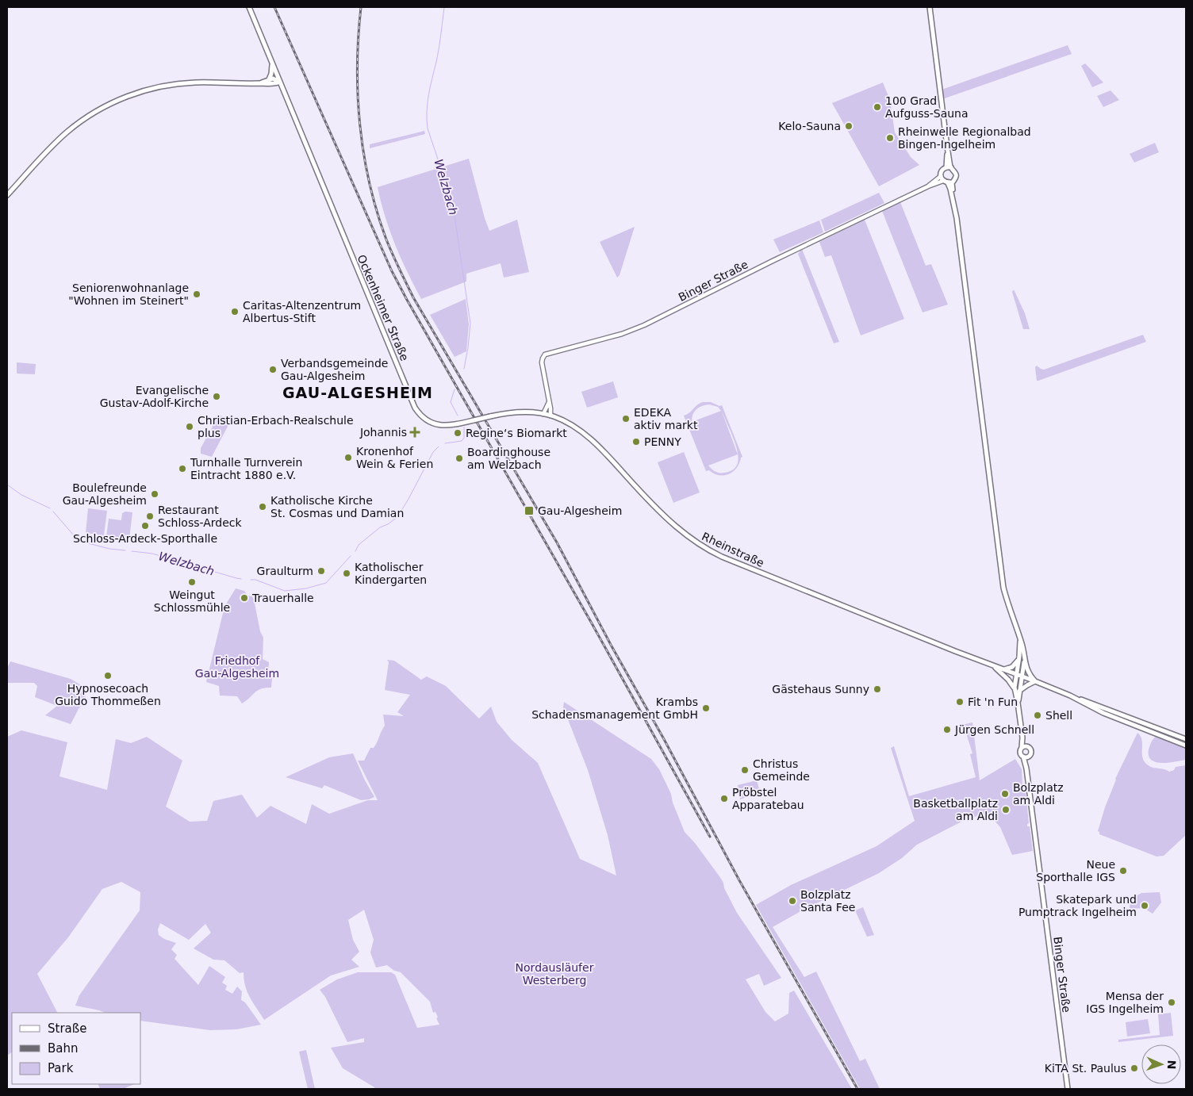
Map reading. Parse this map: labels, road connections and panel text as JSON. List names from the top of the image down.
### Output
{
  "streets": {
    "main road": ["Binger Straße", "Ockenheimer Straße", "Rheinstraße"]
  },
  "crossings": [
    ["Binger Straße", "Rheinstraße"],
    ["Ockenheimer Straße", "Rheinstraße"]
  ],
  "districts": ["GAU-ALGESHEIM"],
  "water": ["Welzbach"],
  "parks": ["Friedhof Gau-Algesheim", "Nordausläufer Westerberg"],
  "places": {
    "other": [
      "100 Grad Aufguss-Sauna",
      "Kelo-Sauna",
      "Rheinwelle Regionalbad Bingen-Ingelheim",
      "Seniorenwohnanlage \"Wohnen im Steinert\"",
      "Caritas-Altenzentrum Albertus-Stift",
      "Verbandsgemeinde Gau-Algesheim",
      "Evangelische Gustav-Adolf-Kirche",
      "EDEKA aktiv markt",
      "Christian-Erbach-Realschule plus",
      "Regine‘s Biomarkt",
      "PENNY",
      "Kronenhof Wein & Ferien",
      "Boardinghouse am Welzbach",
      "Turnhalle Turnverein Eintracht 1880 e.V.",
      "Boulefreunde Gau-Algesheim",
      "Katholische Kirche St. Cosmas und Damian",
      "Restaurant Schloss-Ardeck",
      "Schloss-Ardeck-Sporthalle",
      "Graulturm",
      "Katholischer Kindergarten",
      "Weingut Schlossmühle",
      "Trauerhalle",
      "Hypnosecoach Guido Thommeßen",
      "Gästehaus Sunny",
      "Fit 'n Fun",
      "Krambs Schadensmanagement GmbH",
      "Shell",
      "Jürgen Schnell",
      "Christus Gemeinde",
      "Bolzplatz am Aldi",
      "Pröbstel Apparatebau",
      "Basketballplatz am Aldi",
      "Neue Sporthalle IGS",
      "Bolzplatz Santa Fee",
      "Skatepark und Pumptrack Ingelheim",
      "Mensa der IGS Ingelheim",
      "KiTA St. Paulus"
    ],
    "health": ["Johannis"],
    "transit": ["Gau-Algesheim"]
  },
  "legend": ["Straße", "Bahn", "Park"],
  "north": "right"
}
